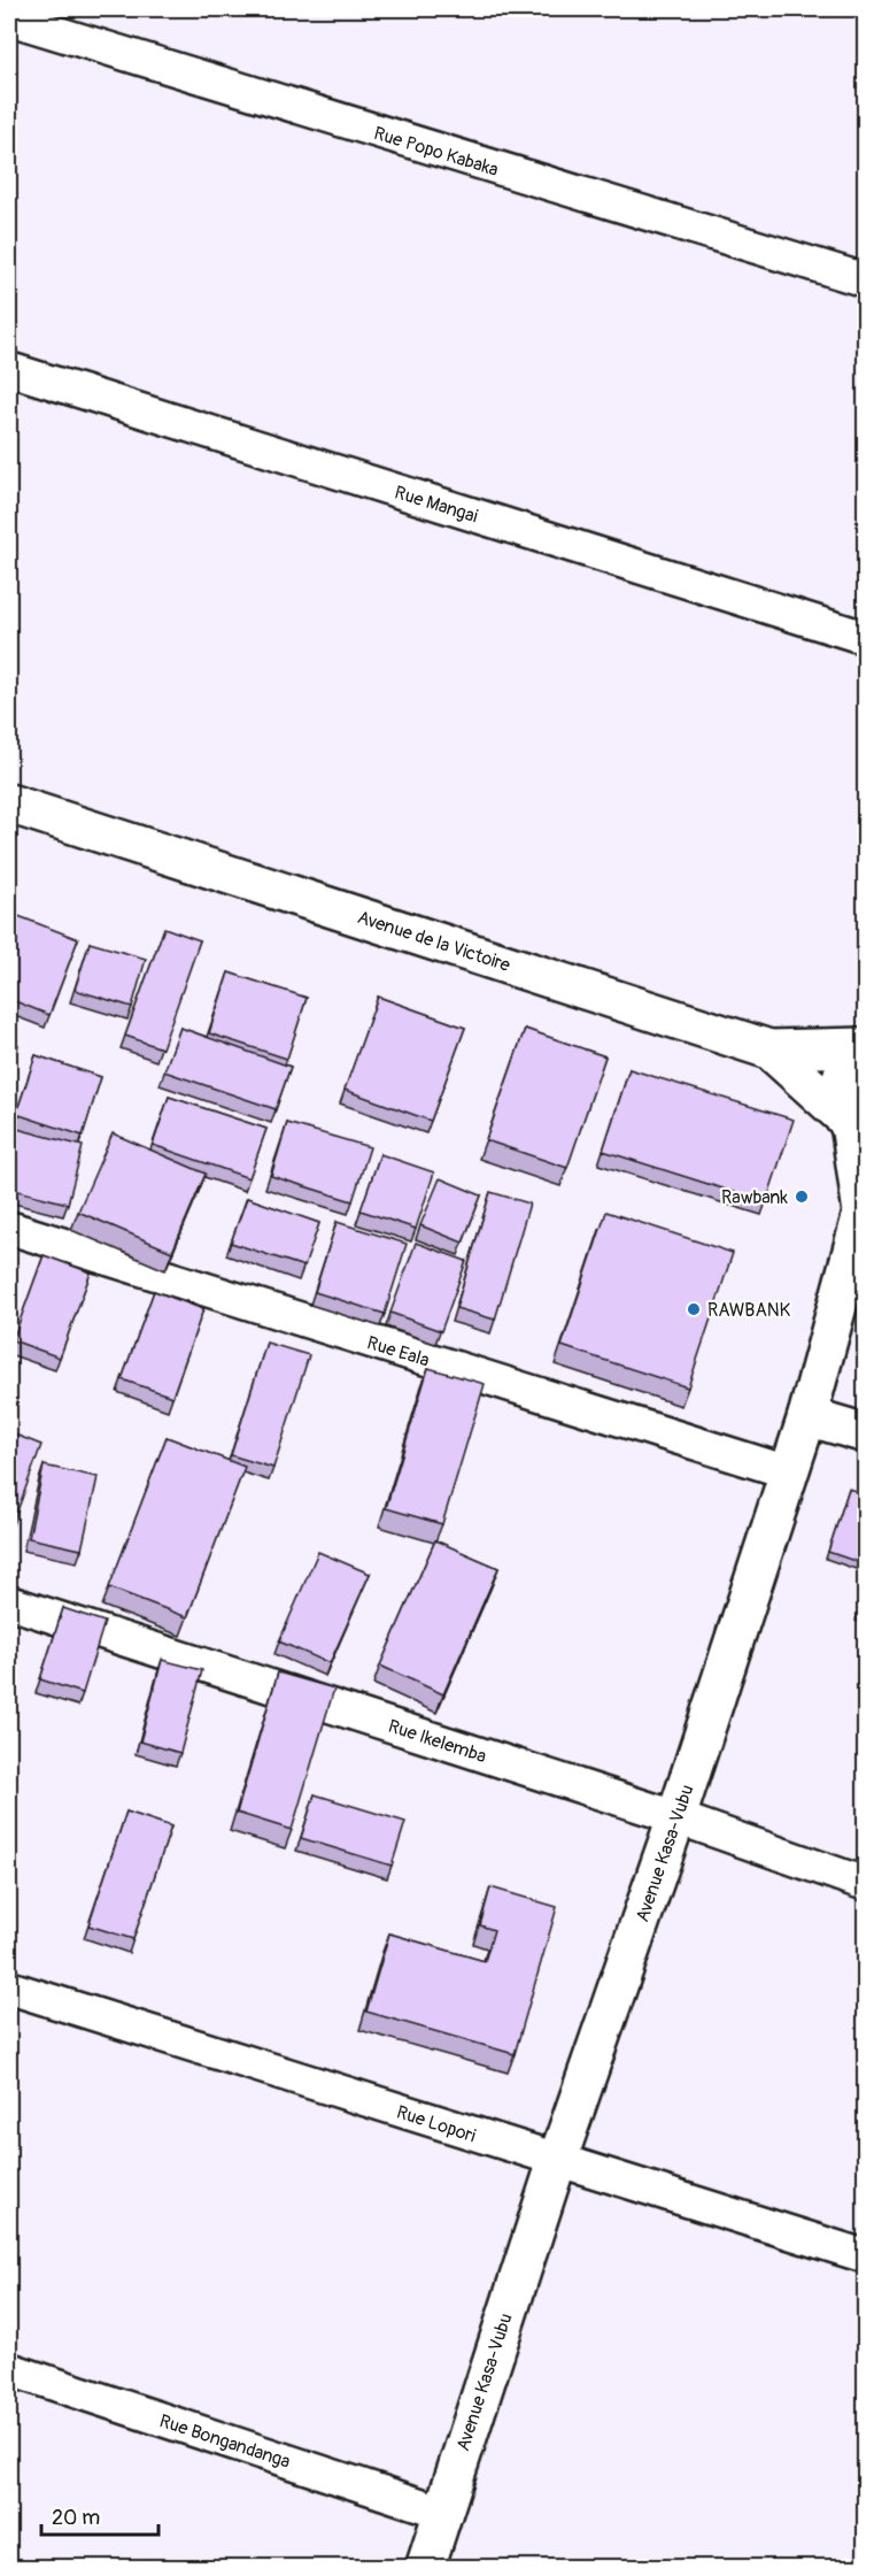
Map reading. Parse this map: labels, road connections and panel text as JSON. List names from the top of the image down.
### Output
{
  "streets": {
    "main road": ["Avenue de la Victoire", "Avenue Kasa-Vubu"],
    "street": [
      "Rue Popo Kabaka",
      "Rue Mangai",
      "Rue Eala",
      "Rue Ikelemba",
      "Rue Lopori",
      "Rue Bongandanga"
    ]
  },
  "crossings": [
    ["Avenue de la Victoire", "Avenue Kasa-Vubu"],
    ["Rue Eala", "Avenue Kasa-Vubu"],
    ["Rue Ikelemba", "Avenue Kasa-Vubu"],
    ["Avenue Kasa-Vubu", "Rue Lopori"],
    ["Avenue Kasa-Vubu", "Rue Bongandanga"]
  ],
  "places": ["Rawbank", "RAWBANK"],
  "scale_bar": "20 m"
}
